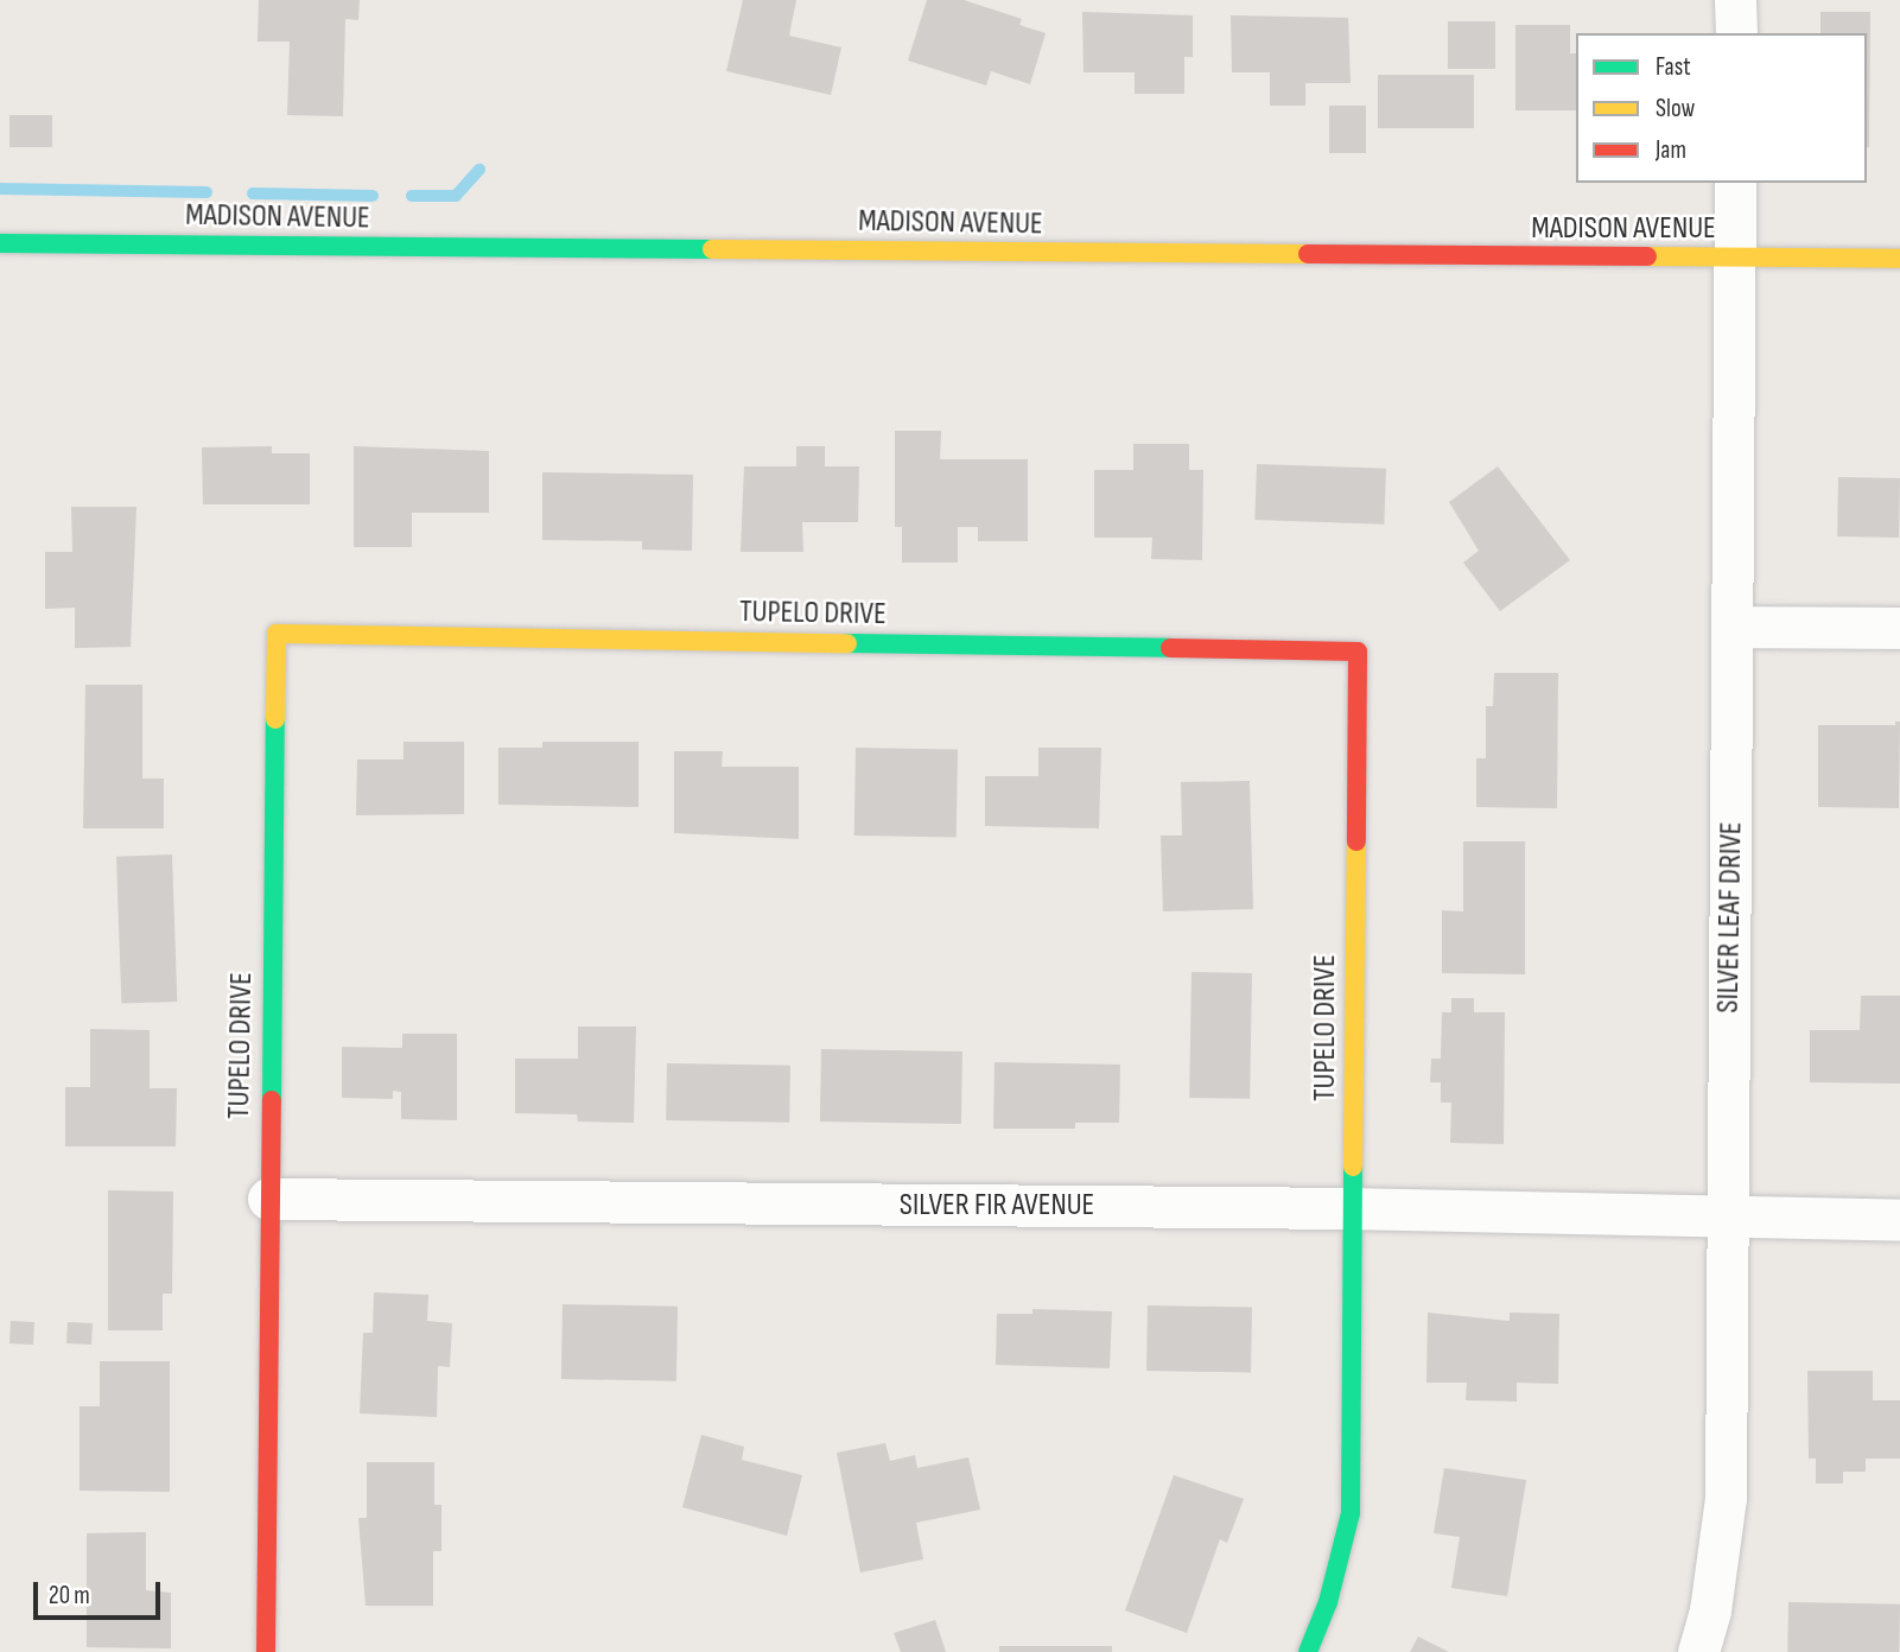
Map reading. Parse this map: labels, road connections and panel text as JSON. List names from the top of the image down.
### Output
{
  "streets": {
    "street": [
      "MADISON AVENUE",
      "TUPELO DRIVE",
      "SILVER LEAF DRIVE",
      "SILVER FIR AVENUE"
    ]
  },
  "crossings": [
    ["MADISON AVENUE", "SILVER LEAF DRIVE"],
    ["TUPELO DRIVE", "SILVER FIR AVENUE"],
    ["SILVER LEAF DRIVE", "SILVER FIR AVENUE"]
  ],
  "legend": ["Fast", "Slow", "Jam"],
  "scale_bar": "20 m"
}
